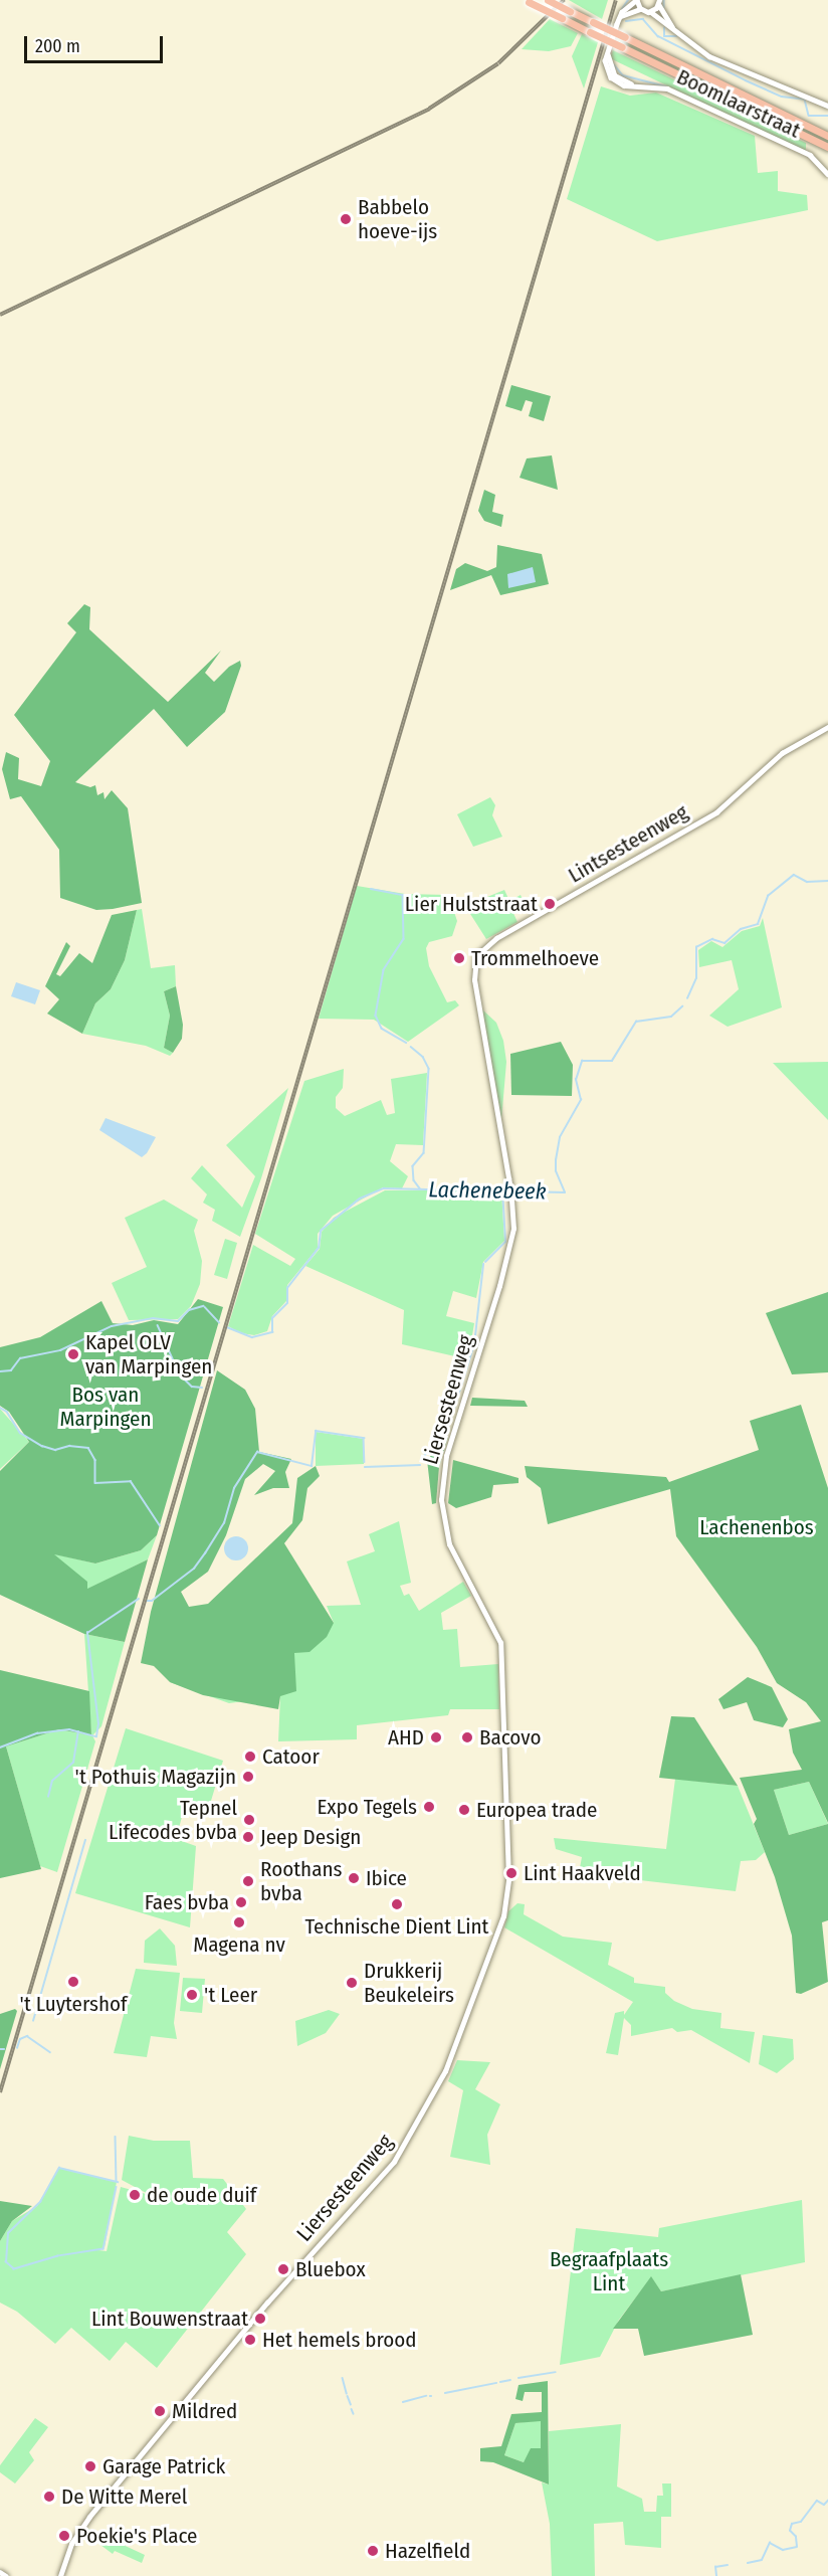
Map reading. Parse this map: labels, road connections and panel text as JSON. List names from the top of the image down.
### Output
{
  "streets": {
    "street": ["Boomlaarstraat", "Lintsesteenweg", "Liersesteenweg"]
  },
  "crossings": [
    ["Lintsesteenweg", "Liersesteenweg"]
  ],
  "water": ["Lachenebeek"],
  "parks": ["Bos van Marpingen", "Lachenenbos", "Begraafplaats Lint"],
  "places": [
    "Babbelo hoeve-ijs",
    "Lier Hulststraat",
    "Trommelhoeve",
    "Kapel OLV van Marpingen",
    "AHD",
    "Bacovo",
    "Catoor",
    "'t Pothuis Magazijn",
    "Expo Tegels",
    "Europea trade",
    "Tepnel Lifecodes bvba",
    "Jeep Design",
    "Lint Haakveld",
    "Ibice",
    "Roothans bvba",
    "Faes bvba",
    "Technische Dient Lint",
    "Magena nv",
    "'t Luytershof",
    "Drukkerij Beukeleirs",
    "'t Leer",
    "de oude duif",
    "Bluebox",
    "Lint Bouwenstraat",
    "Het hemels brood",
    "Mildred",
    "Garage Patrick",
    "De Witte Merel",
    "Poekie's Place",
    "Hazelfield"
  ],
  "scale_bar": "200 m"
}
